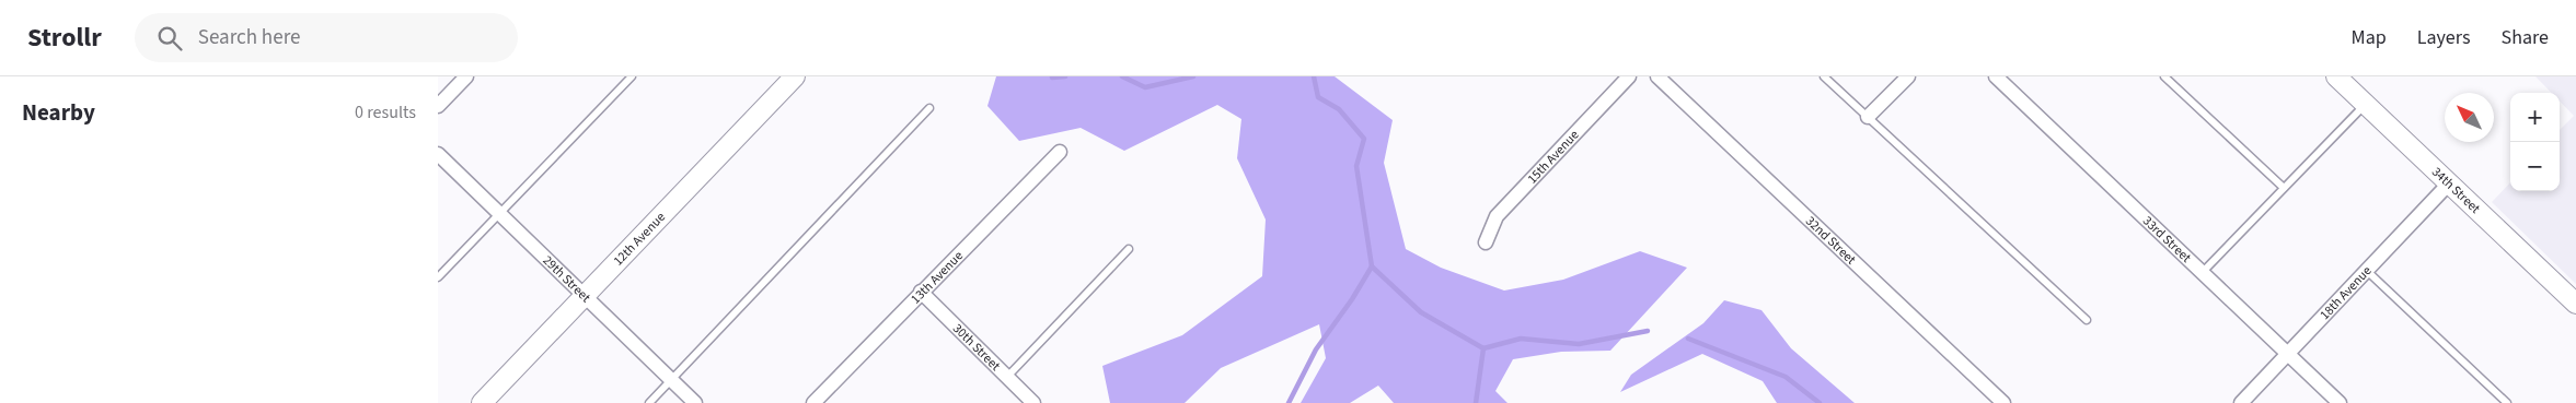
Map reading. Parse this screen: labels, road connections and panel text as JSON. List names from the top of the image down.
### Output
{
  "streets": {
    "street": [
      "15th Avenue",
      "34th Street",
      "12th Avenue",
      "32nd Street",
      "33rd Street",
      "13th Avenue",
      "29th Street",
      "18th Avenue",
      "30th Street"
    ]
  },
  "crossings": [
    ["34th Street", "18th Avenue"],
    ["12th Avenue", "29th Street"],
    ["33rd Street", "18th Avenue"],
    ["13th Avenue", "30th Street"]
  ],
  "north": "top left",
  "page": {
    "header": "Strollr",
    "search": "Search here",
    "nav": ["Map", "Layers", "Share"],
    "heading": ["Nearby", "0 results"],
    "map_buttons": ["+", "−"]
  }
}
